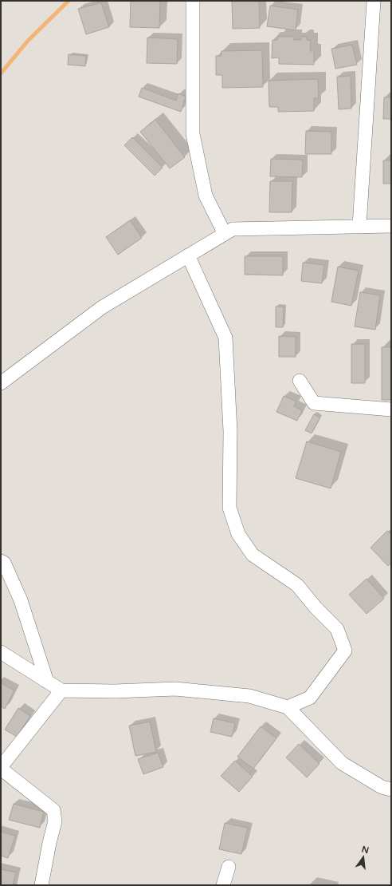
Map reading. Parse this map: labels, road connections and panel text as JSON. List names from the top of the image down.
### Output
{
  "north": "top"
}
